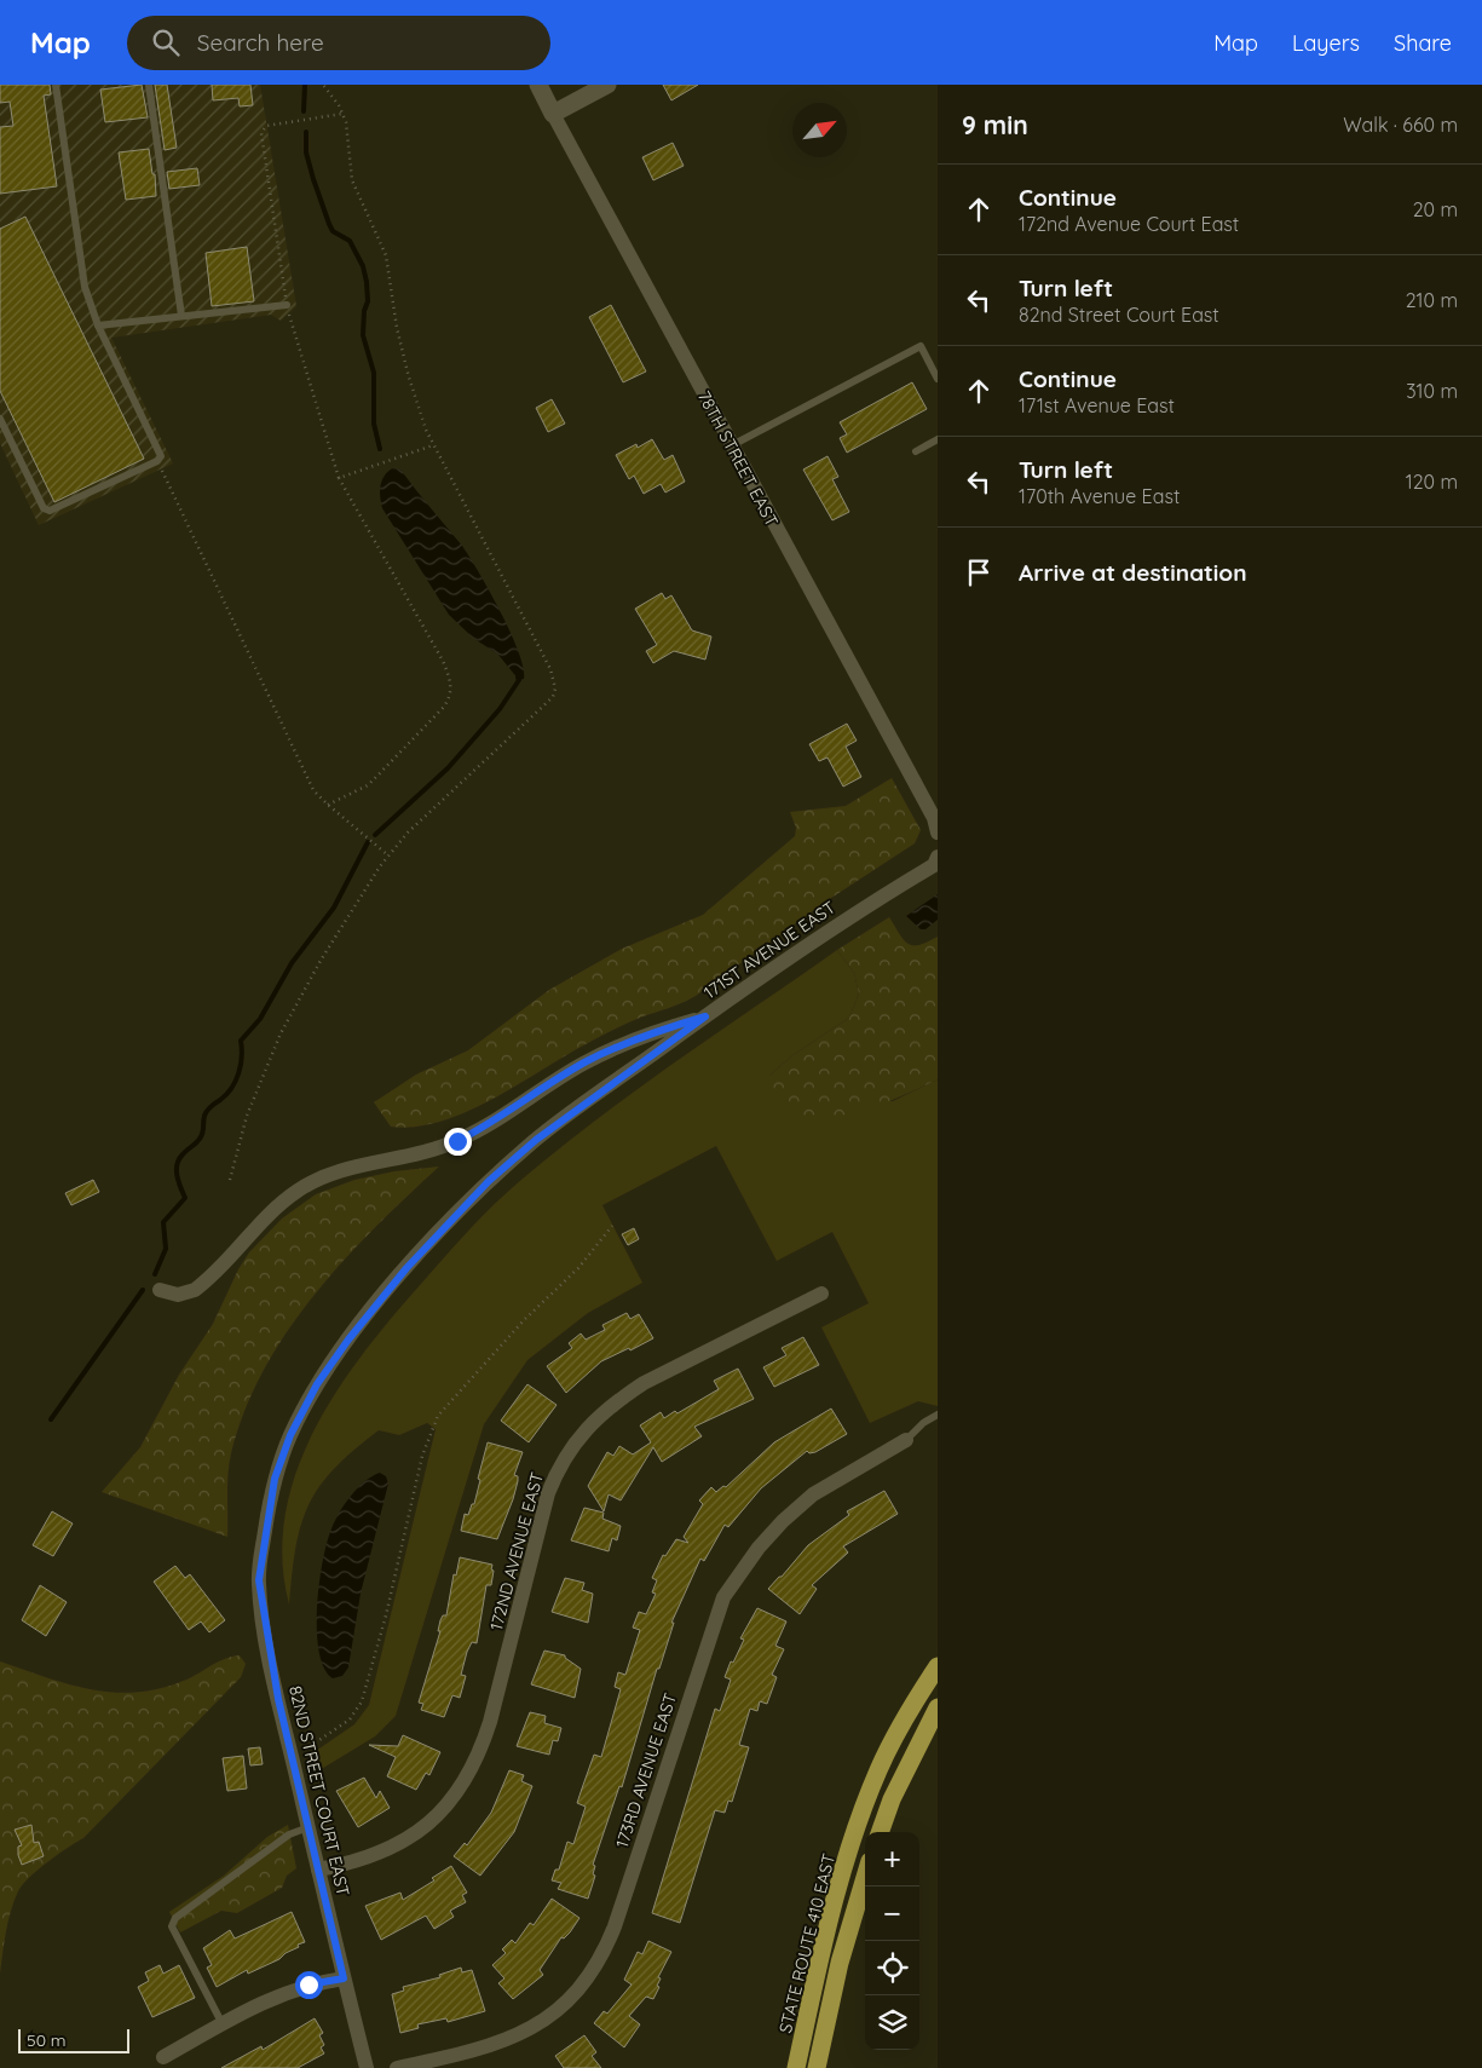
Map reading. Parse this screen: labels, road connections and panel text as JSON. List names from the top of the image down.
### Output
{
  "streets": {
    "highway": ["STATE ROUTE 410 EAST"],
    "street": [
      "78TH STREET EAST",
      "171ST AVENUE EAST",
      "172ND AVENUE EAST",
      "173RD AVENUE EAST",
      "82ND STREET COURT EAST"
    ]
  },
  "crossings": [
    ["171ST AVENUE EAST", "82ND STREET COURT EAST"],
    ["172ND AVENUE EAST", "82ND STREET COURT EAST"]
  ],
  "scale_bar": "50 m",
  "north": "top right",
  "page": {
    "header": "Map",
    "search": "Search here",
    "nav": ["Map", "Layers", "Share"],
    "heading": ["9 min", "Walk · 660 m"],
    "list": [
      ["Continue", "172nd Avenue Court East", "20 m"],
      ["Turn left", "82nd Street Court East", "210 m"],
      ["Continue", "171st Avenue East", "310 m"],
      ["Turn left", "170th Avenue East", "120 m"],
      "Arrive at destination"
    ],
    "map_buttons": ["+", "−"],
    "scale": "50 m"
  }
}
